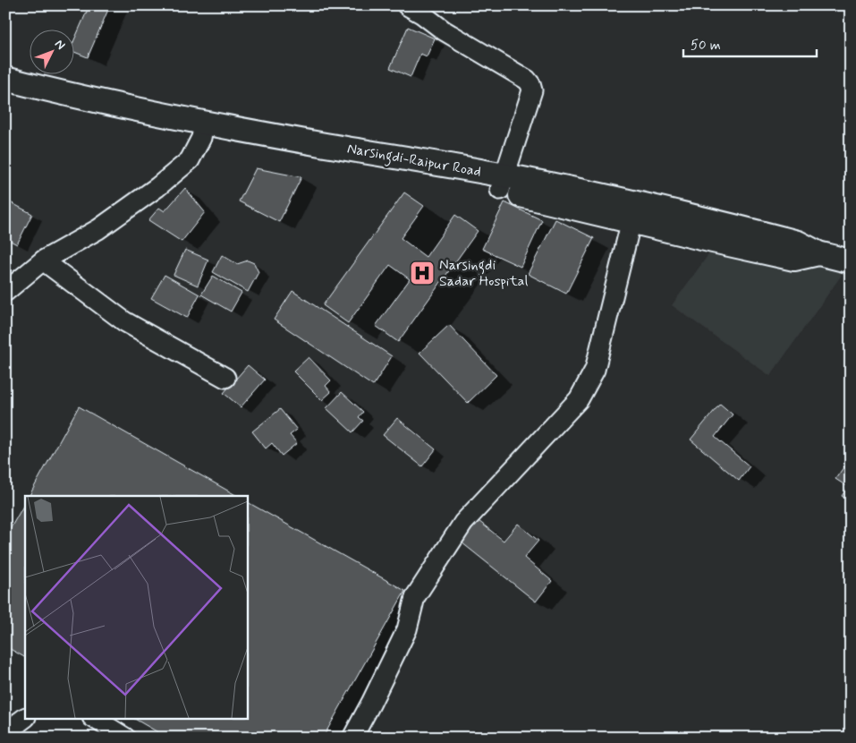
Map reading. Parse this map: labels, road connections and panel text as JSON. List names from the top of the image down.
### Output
{
  "streets": {
    "main road": ["Narsingdi-Raipur Road"]
  },
  "places": {
    "hospital": ["Narsingdi Sadar Hospital"]
  },
  "scale_bar": "50 m",
  "north": "top right"
}
